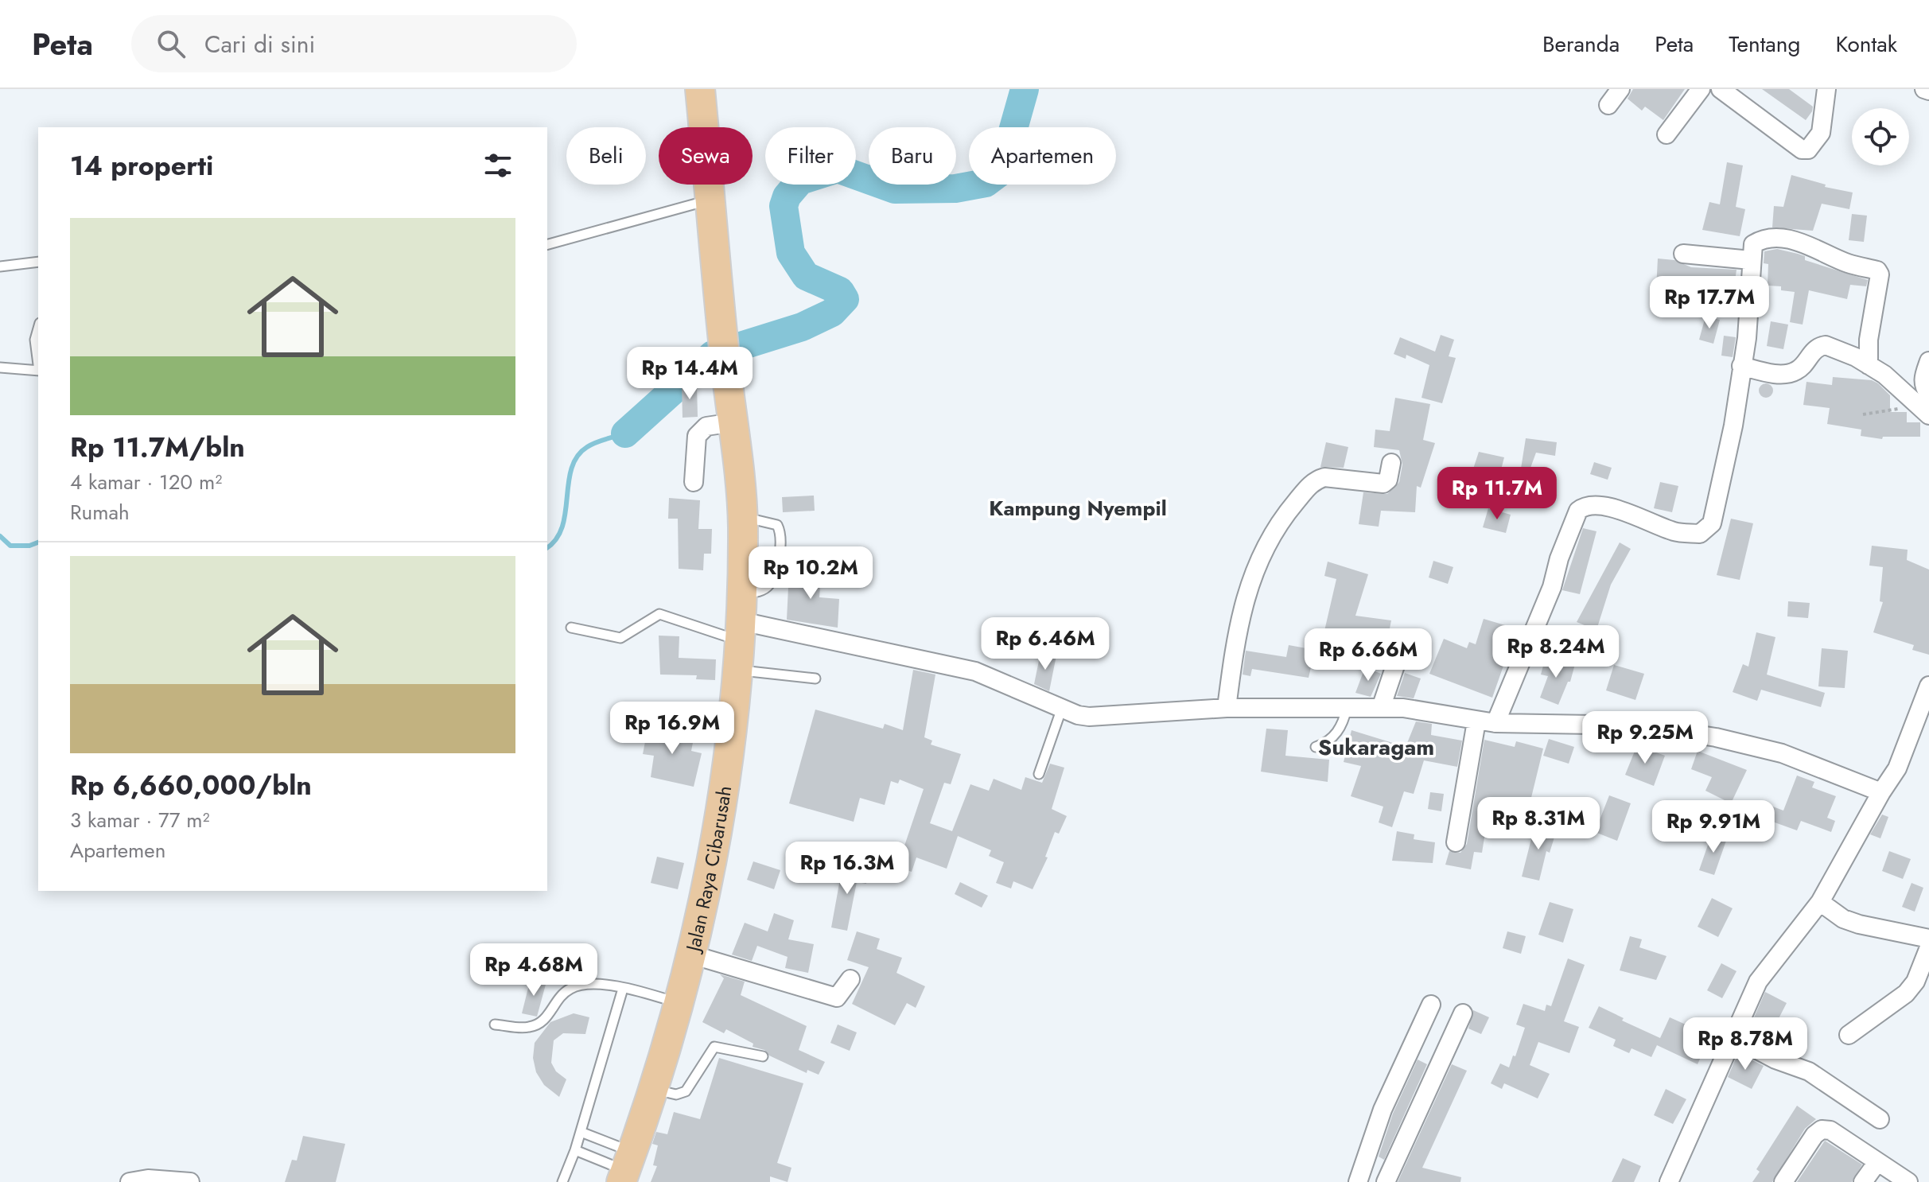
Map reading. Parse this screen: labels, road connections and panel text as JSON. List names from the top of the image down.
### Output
{
  "streets": {
    "main road": ["Jalan Raya Cibarusah"]
  },
  "districts": ["Kampung Nyempil", "Sukaragam"],
  "page": {
    "header": "Peta",
    "search": "Cari di sini",
    "nav": [
      "Beranda",
      "Peta",
      "Tentang",
      "Kontak"
    ],
    "chip": [
      "Beli",
      "Sewa",
      "Filter",
      "Baru",
      "Apartemen"
    ],
    "heading": "14 properti",
    "list": [
      {
        "name": "Rp 11.7M/bln",
        "note": "4 kamar · 120 m² · Rumah"
      },
      {
        "name": "Rp 6,660,000/bln",
        "note": "3 kamar · 77 m² · Apartemen"
      }
    ],
    "price": [
      "Rp 17.7M",
      "Rp 14.4M",
      "Rp 11.7M",
      "Rp 10.2M",
      "Rp 6.46M",
      "Rp 8.24M",
      "Rp 6.66M",
      "Rp 16.9M",
      "Rp 9.25M",
      "Rp 8.31M",
      "Rp 9.91M",
      "Rp 16.3M",
      "Rp 4.68M",
      "Rp 8.78M"
    ]
  }
}
